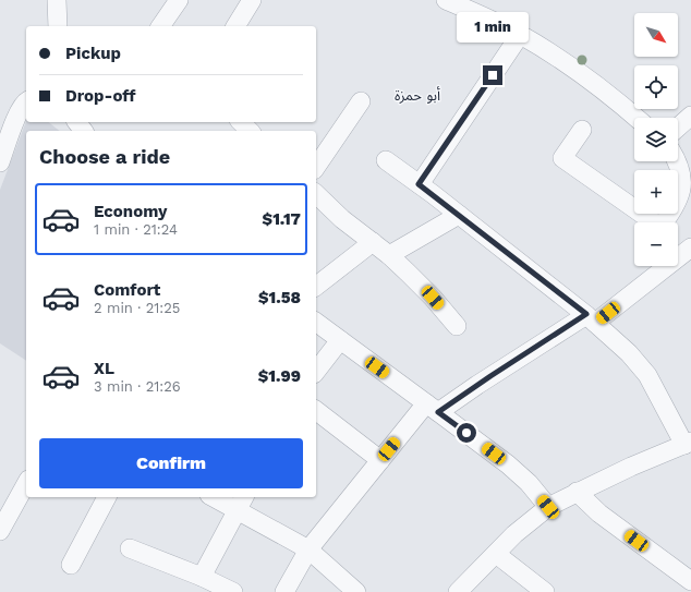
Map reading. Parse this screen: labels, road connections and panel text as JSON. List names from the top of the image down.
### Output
{
  "districts": ["أبو حمزة"],
  "north": "bottom right",
  "page": {
    "bubble": "1 min",
    "map_buttons": ["+", "−"],
    "banner": ["Pickup", "Drop-off"],
    "heading": "Choose a ride",
    "list": [
      {
        "name": "Economy",
        "note": "1 min · 21:24",
        "value": "$1.17"
      },
      {
        "name": "Comfort",
        "note": "2 min · 21:25",
        "value": "$1.58"
      },
      {
        "name": "XL",
        "note": "3 min · 21:26",
        "value": "$1.99"
      }
    ],
    "buttons": "Confirm"
  }
}
